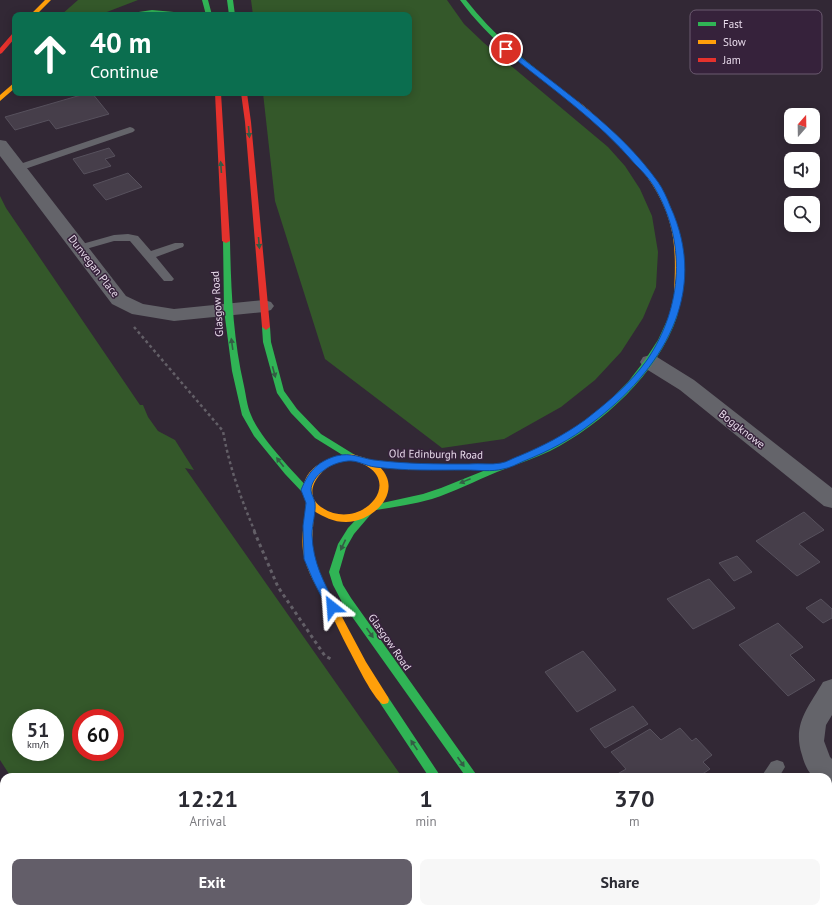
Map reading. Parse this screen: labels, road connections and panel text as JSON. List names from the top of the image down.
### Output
{
  "streets": {
    "main road": ["Glasgow Road", "Old Edinburgh Road"],
    "street": ["Dunvegan Place", "Boggknowe"]
  },
  "crossings": [
    ["Dunvegan Place", "Glasgow Road"],
    ["Glasgow Road", "Old Edinburgh Road"],
    ["Boggknowe", "Old Edinburgh Road"]
  ],
  "legend": ["Fast", "Slow", "Jam"],
  "north": "top",
  "page": {
    "turn": ["40 m", "Continue"],
    "speed": "51 km/h",
    "limit": "60",
    "eta": [
      "12:21",
      "Arrival",
      "1",
      "min",
      "370",
      "m"
    ],
    "buttons": ["Exit", "Share"]
  }
}
